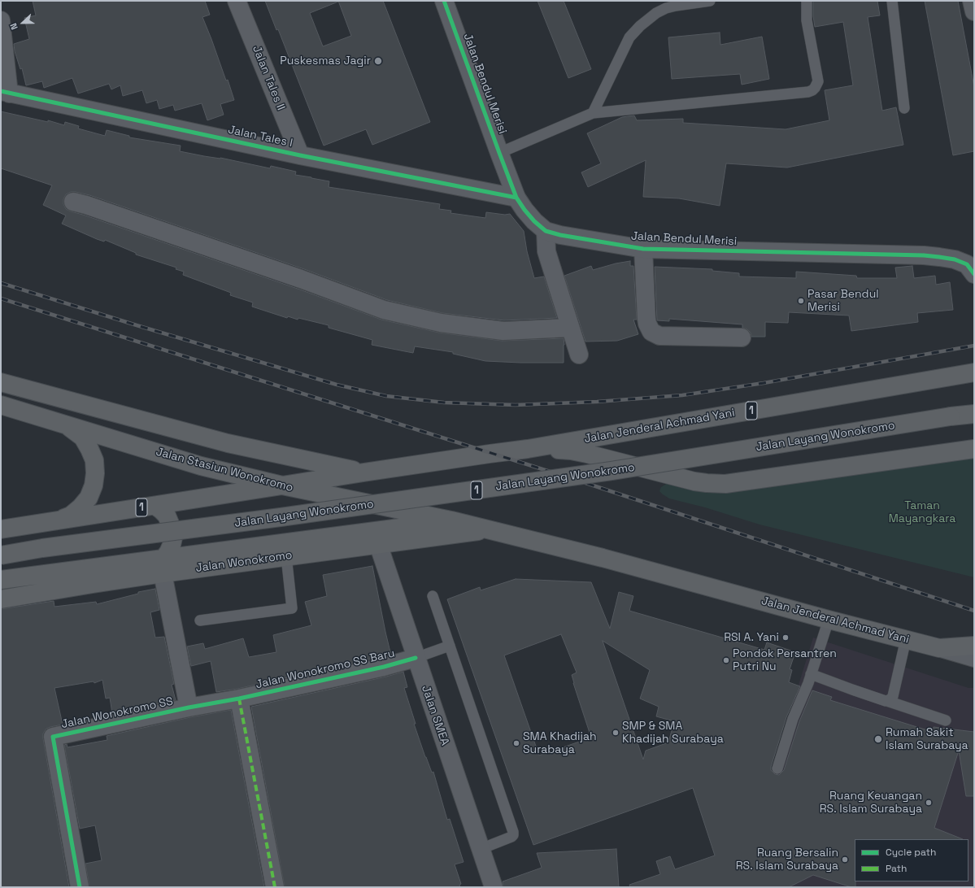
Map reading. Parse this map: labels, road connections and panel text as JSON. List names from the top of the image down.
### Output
{
  "streets": {
    "highway": [
      "1",
      "Jalan Jenderal Achmad Yani",
      "Jalan Layang Wonokromo",
      "Jalan Stasiun Wonokromo",
      "Jalan Wonokromo"
    ],
    "street": [
      "Jalan Tales II",
      "Jalan Bendul Merisi",
      "Jalan Tales I",
      "Jalan Wonokromo SS Baru",
      "Jalan Wonokromo SS",
      "Jalan SMEA"
    ]
  },
  "crossings": [
    ["Jalan Tales II", "Jalan Tales I"],
    ["Jalan Bendul Merisi", "Jalan Tales I"],
    ["1", "Jalan Jenderal Achmad Yani"],
    ["1", "Jalan Stasiun Wonokromo"],
    ["Jalan Jenderal Achmad Yani", "Jalan Stasiun Wonokromo"],
    ["Jalan Jenderal Achmad Yani", "Jalan Wonokromo"],
    ["Jalan Stasiun Wonokromo", "Jalan Wonokromo"],
    ["Jalan Wonokromo", "Jalan Wonokromo SS"],
    ["Jalan Wonokromo", "Jalan SMEA"],
    ["Jalan Wonokromo SS Baru", "Jalan Wonokromo SS"],
    ["Jalan Wonokromo SS Baru", "Jalan SMEA"]
  ],
  "parks": ["Taman Mayangkara"],
  "places": [
    "Puskesmas Jagir",
    "Pasar Bendul Merisi",
    "RSI A. Yani",
    "Pondok Persantren Putri Nu",
    "SMP & SMA Khadijah Surabaya",
    "Rumah Sakit Islam Surabaya",
    "SMA Khadijah Surabaya",
    "Ruang Keuangan RS. Islam Surabaya",
    "Ruang Bersalin RS. Islam Surabaya"
  ],
  "legend": ["Cycle path", "Path"],
  "north": "left"
}
